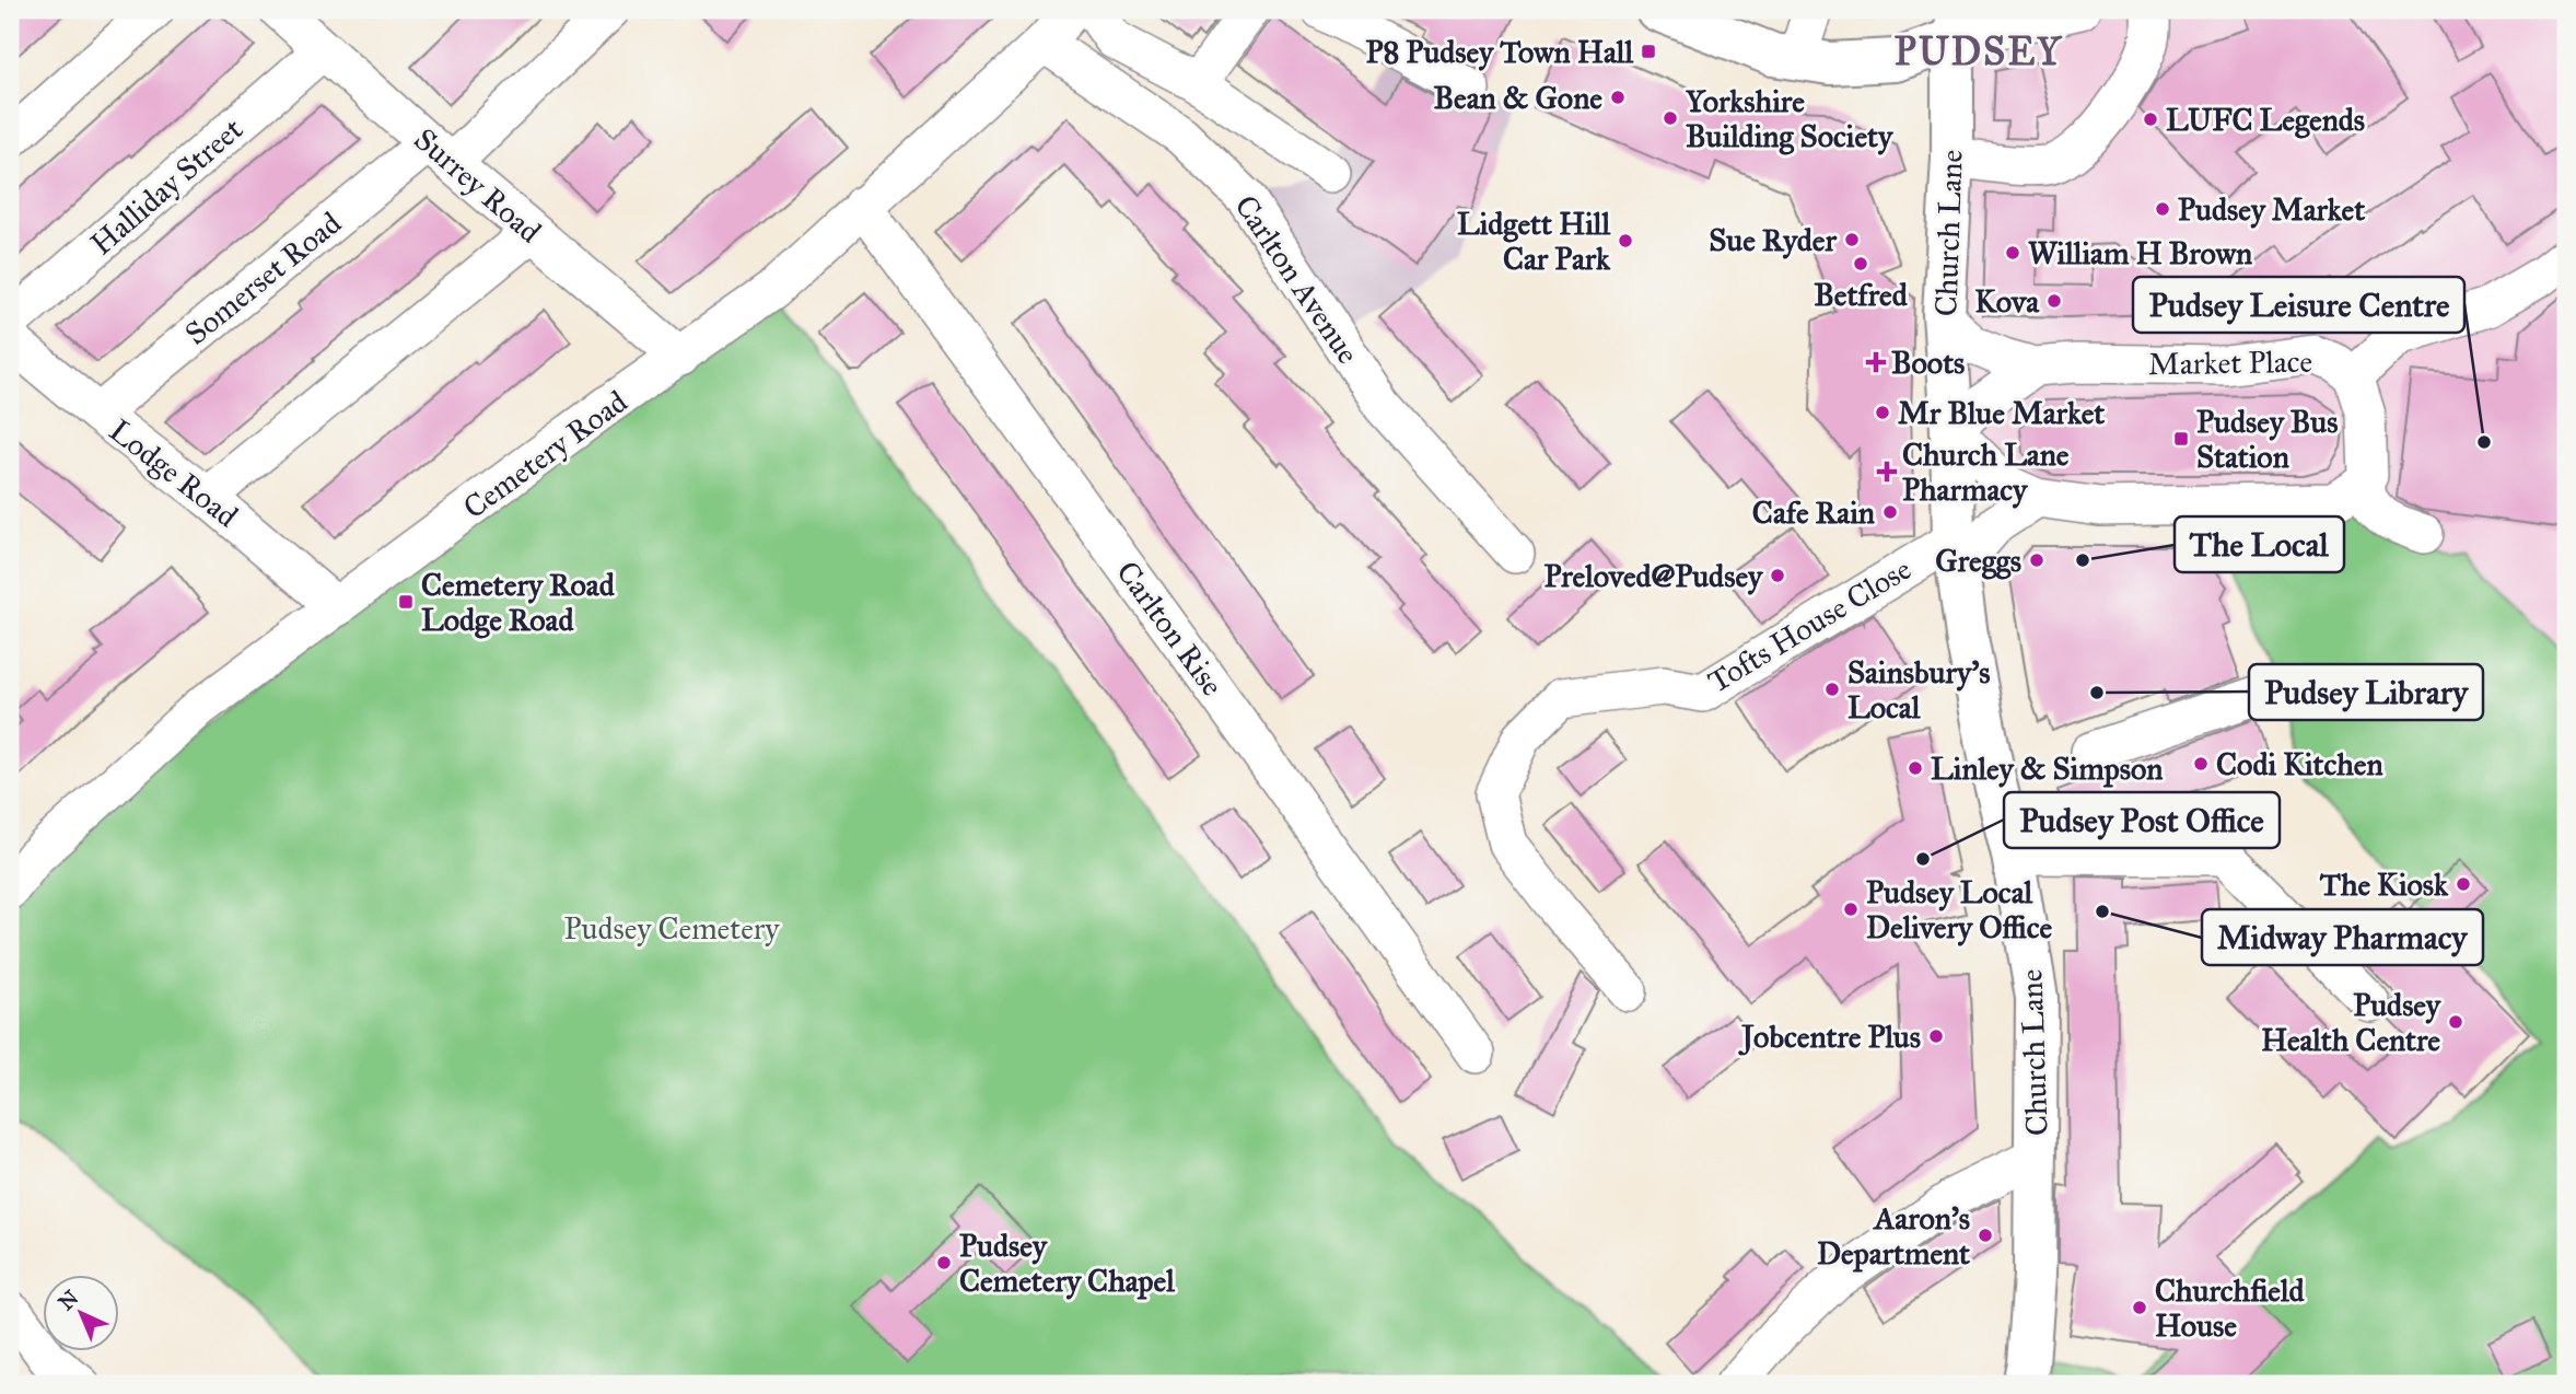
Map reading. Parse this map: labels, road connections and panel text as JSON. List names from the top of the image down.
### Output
{
  "streets": {
    "main road": ["Church Lane"],
    "street": [
      "Surrey Road",
      "Halliday Street",
      "Somerset Road",
      "Carlton Avenue",
      "Market Place",
      "Cemetery Road",
      "Lodge Road",
      "Tofts House Close",
      "Carlton Rise"
    ]
  },
  "crossings": [
    ["Surrey Road", "Halliday Street"],
    ["Surrey Road", "Somerset Road"],
    ["Surrey Road", "Cemetery Road"],
    ["Church Lane", "Market Place"],
    ["Church Lane", "Tofts House Close"],
    ["Somerset Road", "Lodge Road"],
    ["Carlton Avenue", "Cemetery Road"],
    ["Cemetery Road", "Lodge Road"],
    ["Cemetery Road", "Carlton Rise"]
  ],
  "districts": ["PUDSEY"],
  "parks": ["Pudsey Cemetery"],
  "places": {
    "transit": ["P8 Pudsey Town Hall", "Pudsey Bus Station", "Cemetery Road Lodge Road"],
    "other": [
      "Bean & Gone",
      "Yorkshire Building Society",
      "LUFC Legends",
      "Pudsey Market",
      "Sue Ryder",
      "Lidgett Hill Car Park",
      "William H Brown",
      "Betfred",
      "Kova",
      "Mr Blue Market",
      "Pudsey Leisure Centre",
      "Cafe Rain",
      "Greggs",
      "The Local",
      "Preloved@Pudsey",
      "Sainsbury's Local",
      "Pudsey Library",
      "Codi Kitchen",
      "Linley & Simpson",
      "Pudsey Post Office",
      "The Kiosk",
      "Pudsey Local Delivery Office",
      "Midway Pharmacy",
      "Pudsey Health Centre",
      "Jobcentre Plus",
      "Aaron's Department",
      "Pudsey Cemetery Chapel",
      "Churchfield House"
    ],
    "health": ["Boots", "Church Lane Pharmacy"]
  },
  "north": "top left"
}
